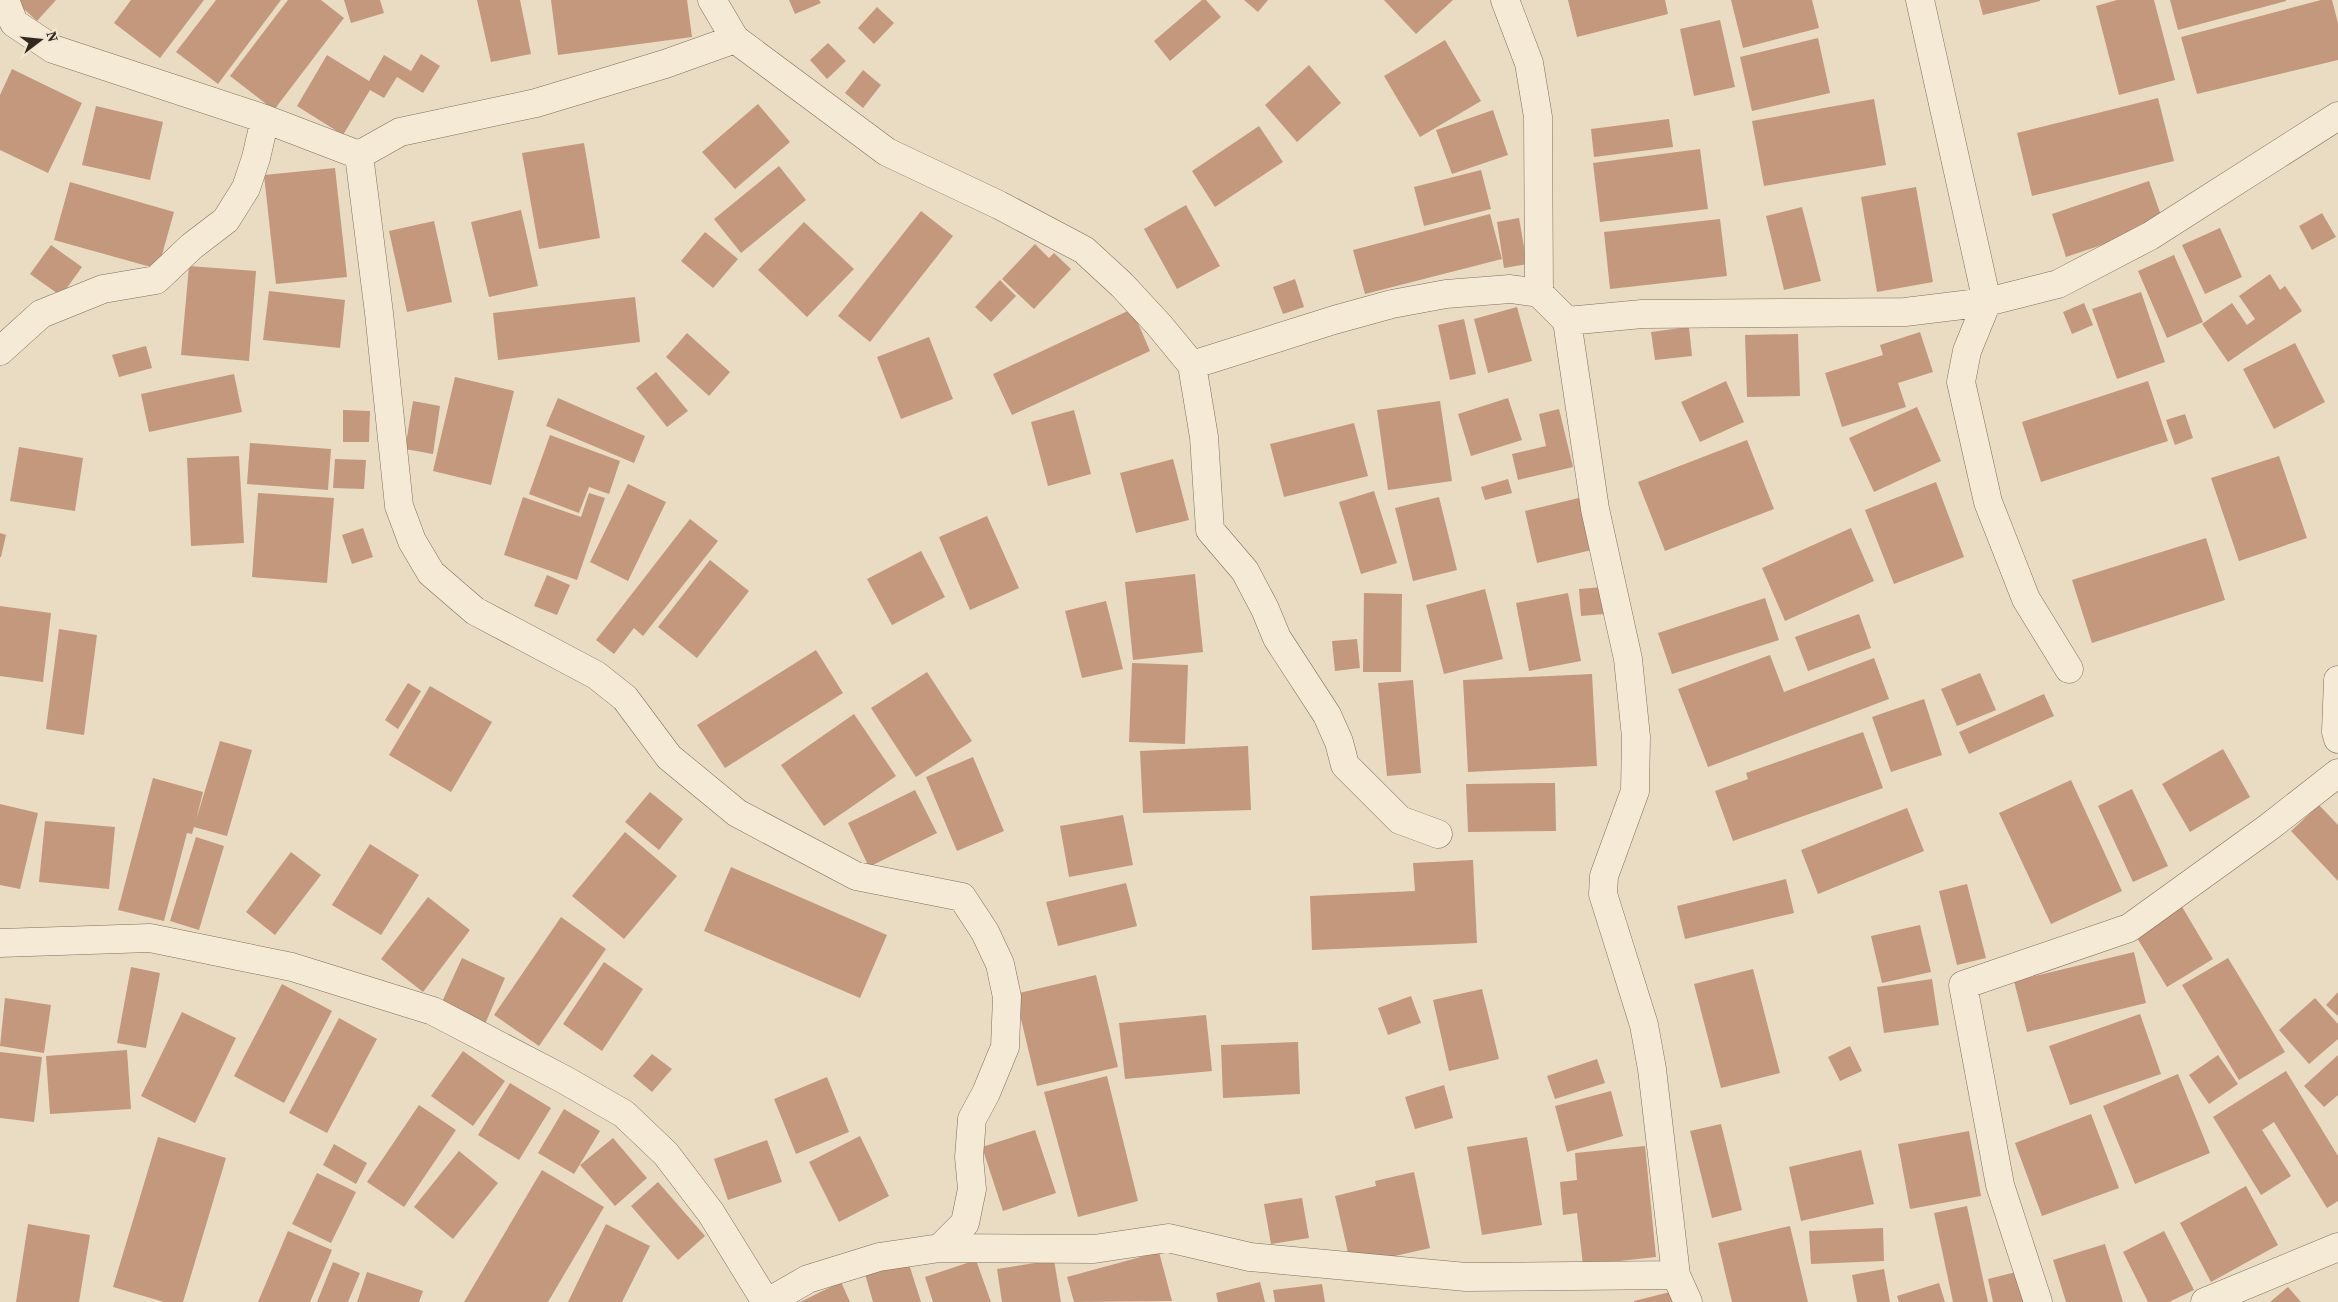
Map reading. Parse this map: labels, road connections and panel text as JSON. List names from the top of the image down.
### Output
{
  "north": "right"
}
